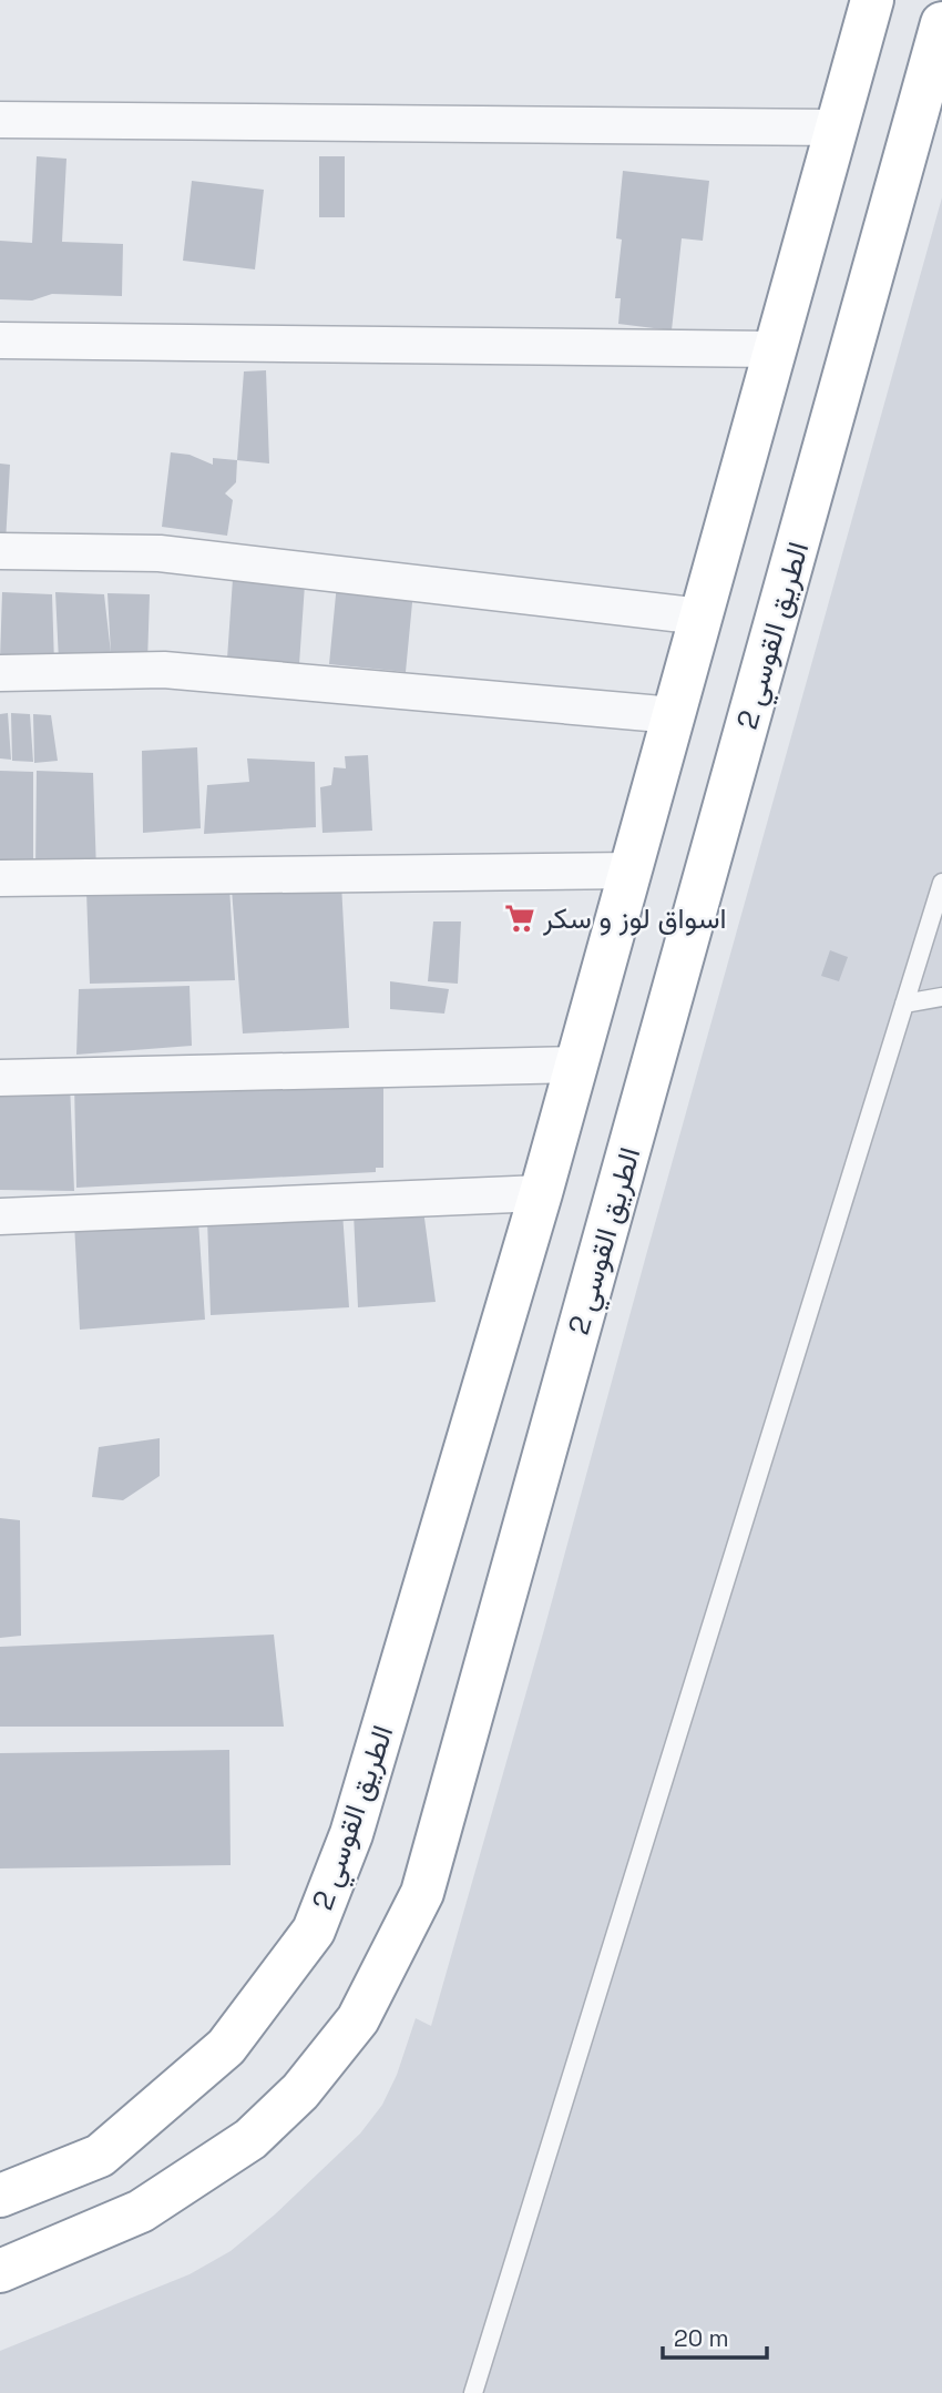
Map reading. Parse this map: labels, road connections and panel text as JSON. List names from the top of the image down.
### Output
{
  "streets": {
    "highway": ["الطريق القوسي 2"]
  },
  "places": {
    "supermarket": ["اسواق لوز و سكر"]
  },
  "scale_bar": "20 m"
}
